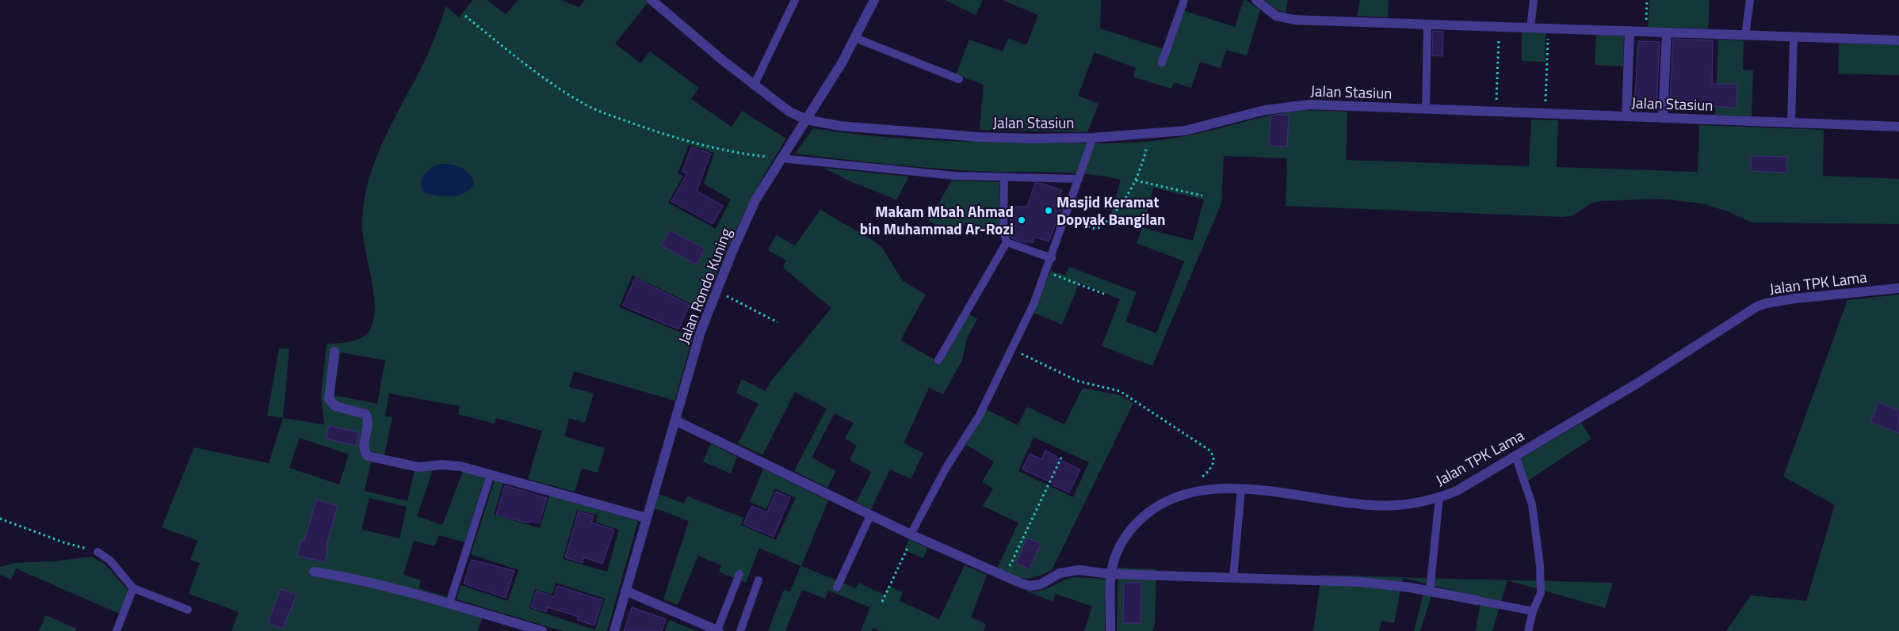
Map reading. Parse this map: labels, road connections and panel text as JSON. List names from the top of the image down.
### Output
{
  "streets": {
    "street": ["Jalan Stasiun", "Jalan TPK Lama", "Jalan Rondo Kuning"]
  },
  "crossings": [
    ["Jalan Stasiun", "Jalan Rondo Kuning"]
  ],
  "places": ["Masjid Keramat Dopyak Bangilan", "Makam Mbah Ahmad bin Muhammad Ar-Rozi"]
}
